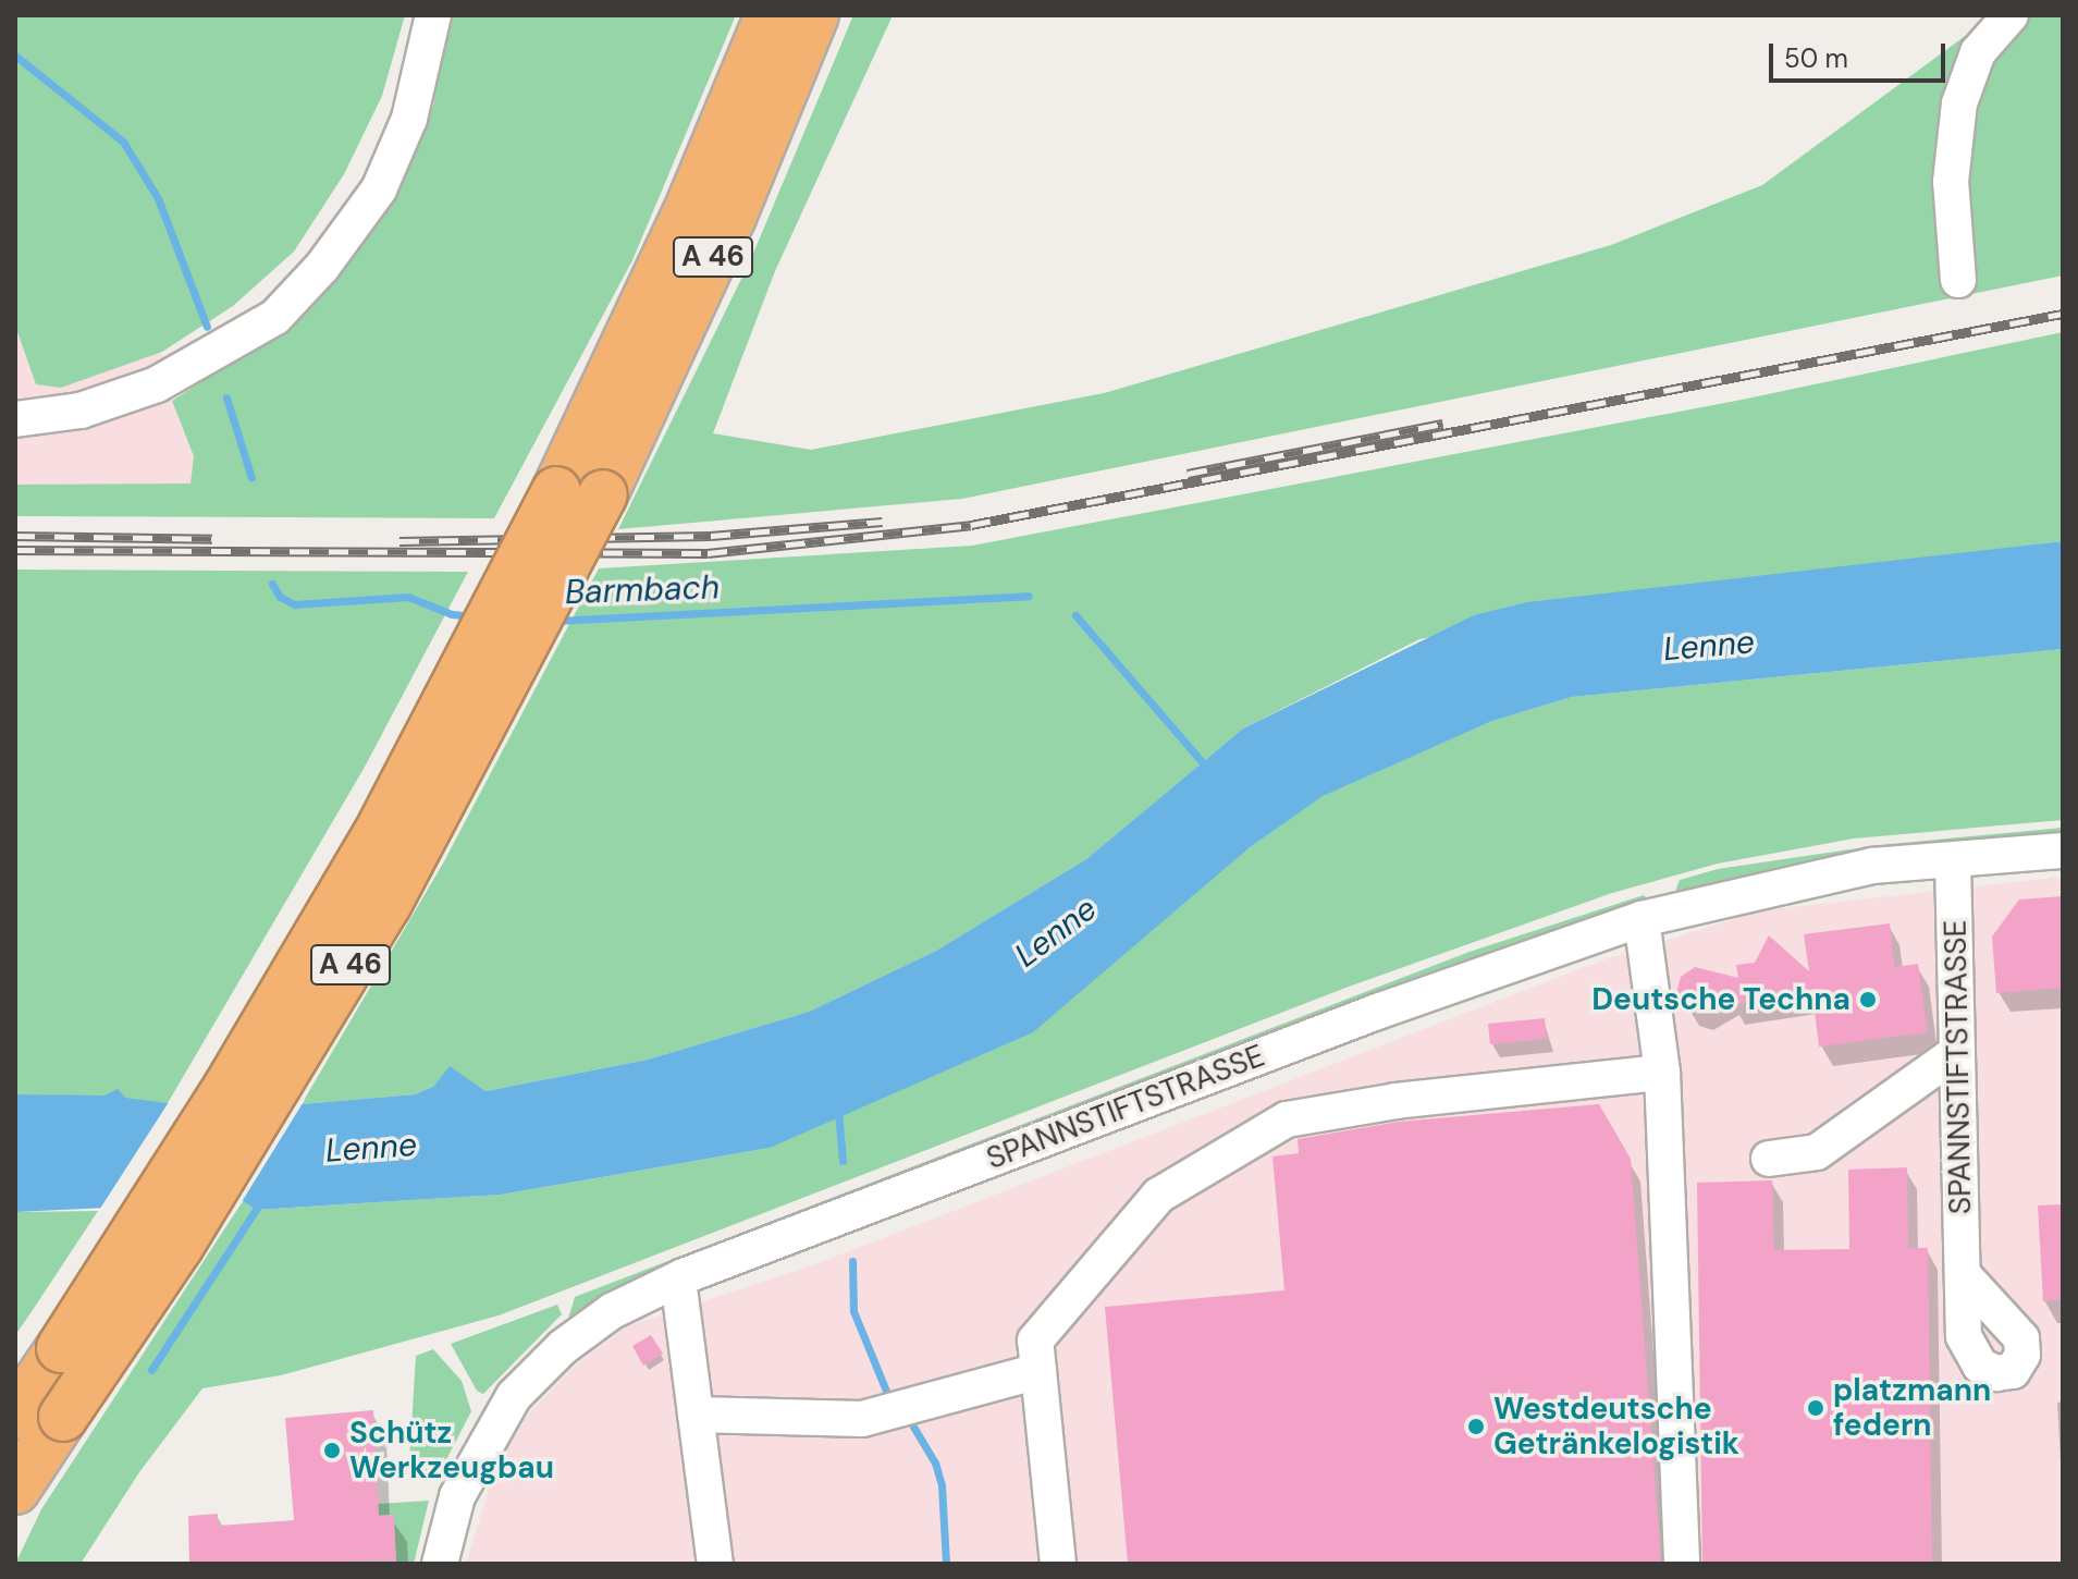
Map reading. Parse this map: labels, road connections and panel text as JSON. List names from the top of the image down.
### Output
{
  "streets": {
    "highway": ["A 46"],
    "street": ["SPANNSTIFTSTRASSE"]
  },
  "water": ["Barmbach", "Lenne"],
  "places": [
    "Deutsche Techna",
    "platzmann federn",
    "Westdeutsche Getränkelogistik",
    "Schütz Werkzeugbau"
  ],
  "scale_bar": "50 m"
}
